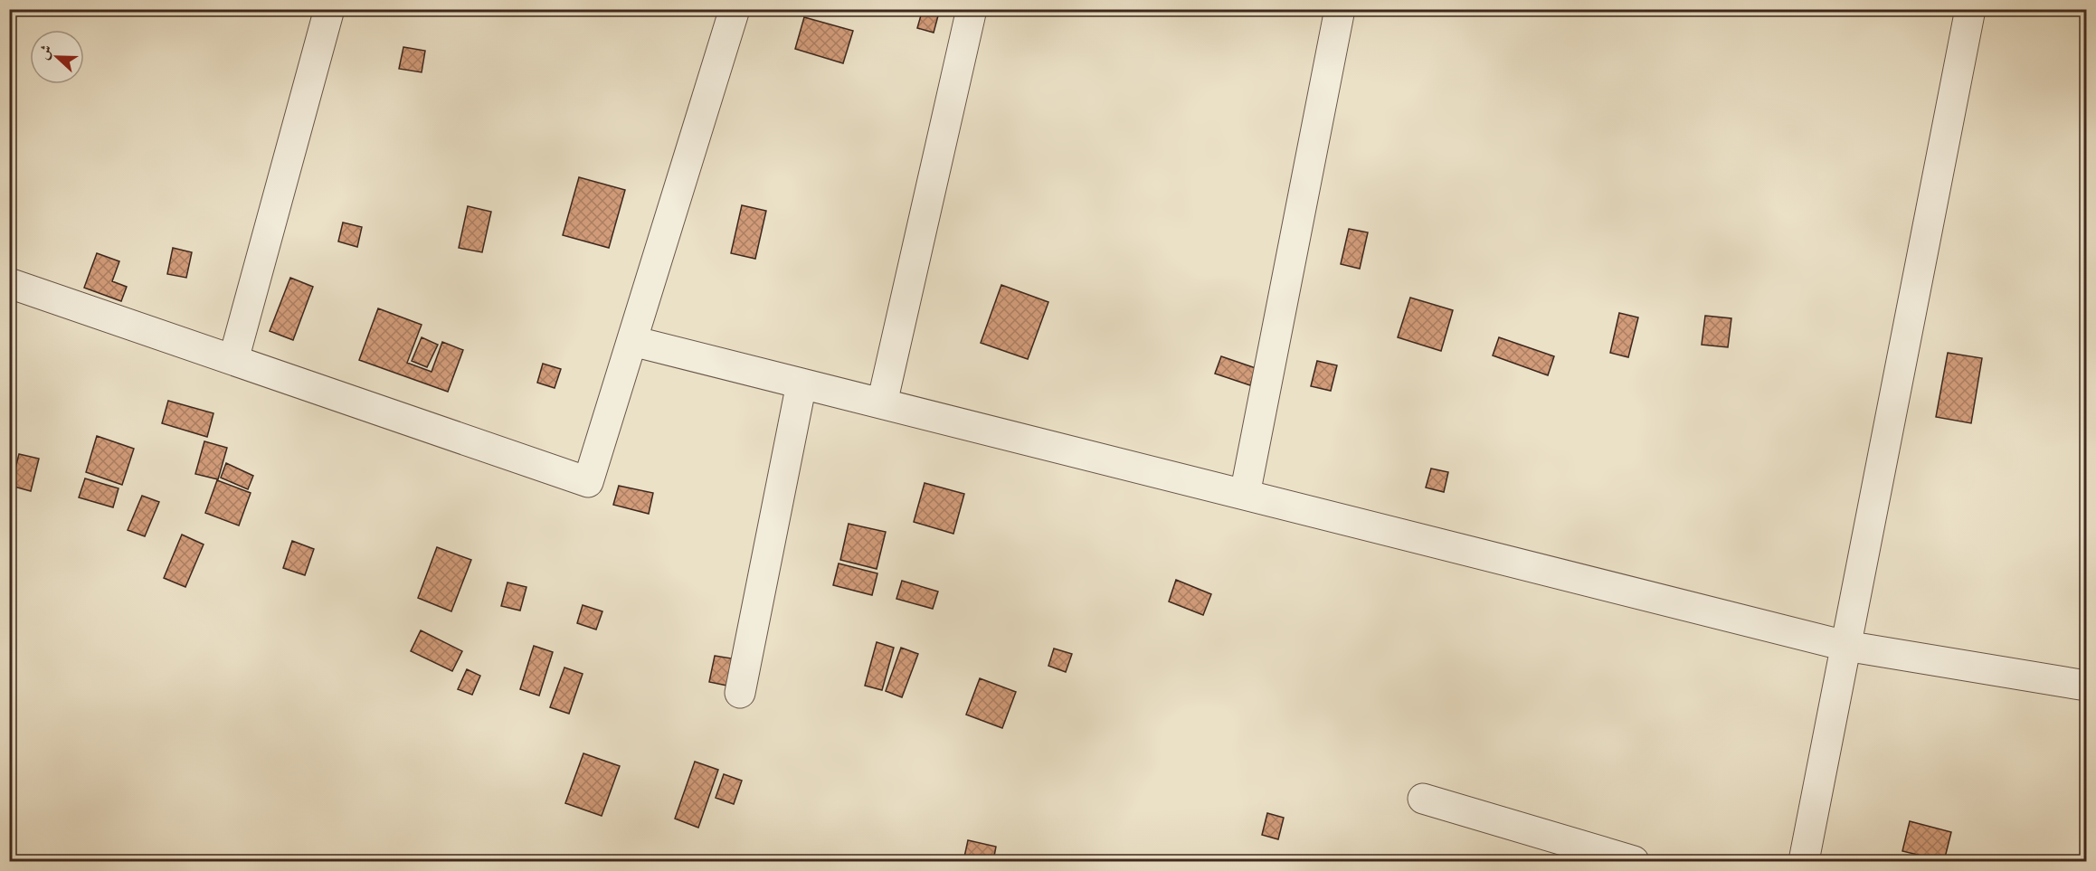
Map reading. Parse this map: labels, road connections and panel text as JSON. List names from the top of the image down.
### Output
{
  "north": "left"
}
